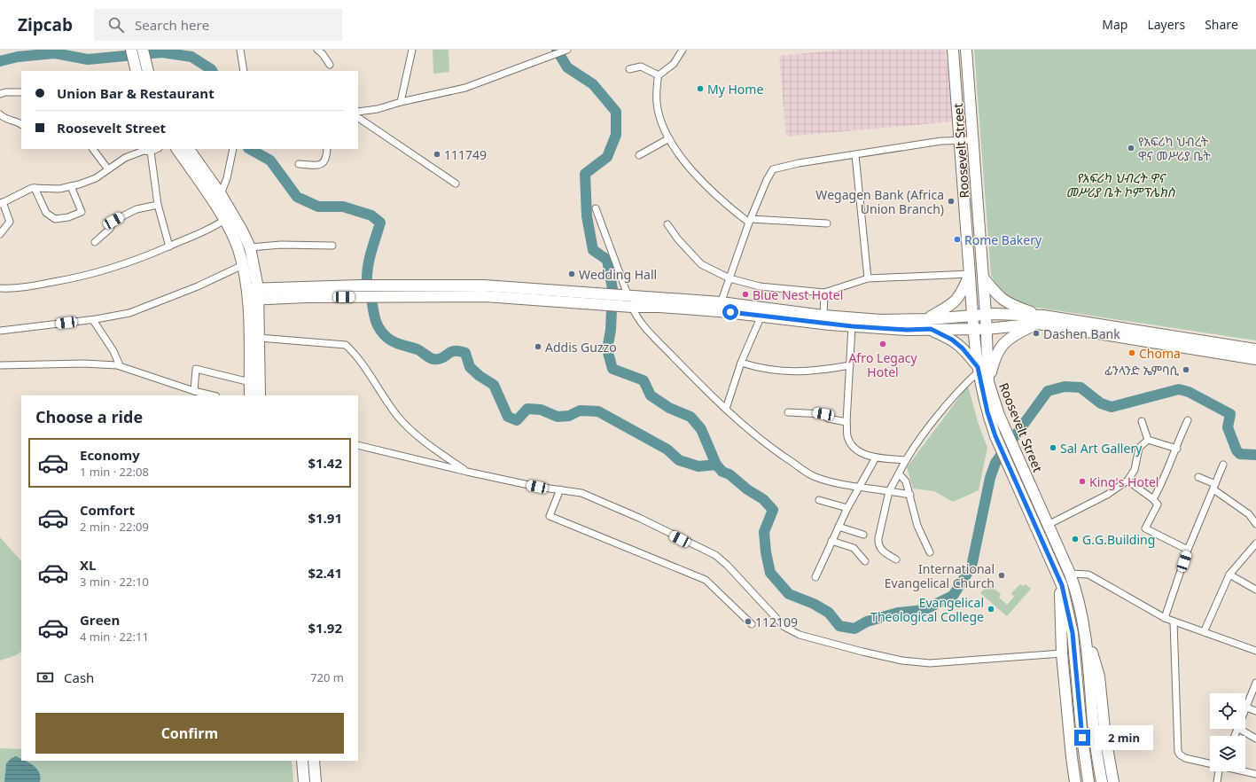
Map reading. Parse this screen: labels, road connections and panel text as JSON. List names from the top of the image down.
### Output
{
  "streets": {
    "main road": ["Roosevelt Street"]
  },
  "parks": ["የአፍሪካ ህብረት ዋና መሥሪያ ቤት ኮምፕሌክስ"],
  "places": [
    "My Home",
    "የአፍሪካ ህብረት ዋና መሥሪያ ቤት",
    "111749",
    "Wegagen Bank (Africa Union Branch)",
    "Rome Bakery",
    "Wedding Hall",
    "Blue Nest Hotel",
    "Dashen Bank",
    "Afro Legacy Hotel",
    "Addis Guzzo",
    "Choma",
    "ፊንላንድ ኤምባሲ",
    "Sal Art Gallery",
    "King's Hotel",
    "G.G.Building",
    "International Evangelical Church",
    "Evangelical Theological College",
    "112109"
  ],
  "page": {
    "header": "Zipcab",
    "search": "Search here",
    "nav": ["Map", "Layers", "Share"],
    "banner": ["Union Bar & Restaurant", "Roosevelt Street"],
    "heading": "Choose a ride",
    "list": [
      {
        "name": "Economy",
        "note": "1 min · 22:08",
        "value": "$1.42"
      },
      {
        "name": "Comfort",
        "note": "2 min · 22:09",
        "value": "$1.91"
      },
      {
        "name": "XL",
        "note": "3 min · 22:10",
        "value": "$2.41"
      },
      {
        "name": "Green",
        "note": "4 min · 22:11",
        "value": "$1.92"
      }
    ],
    "pay": ["Cash", "720 m"],
    "buttons": "Confirm",
    "bubble": "2 min"
  }
}
